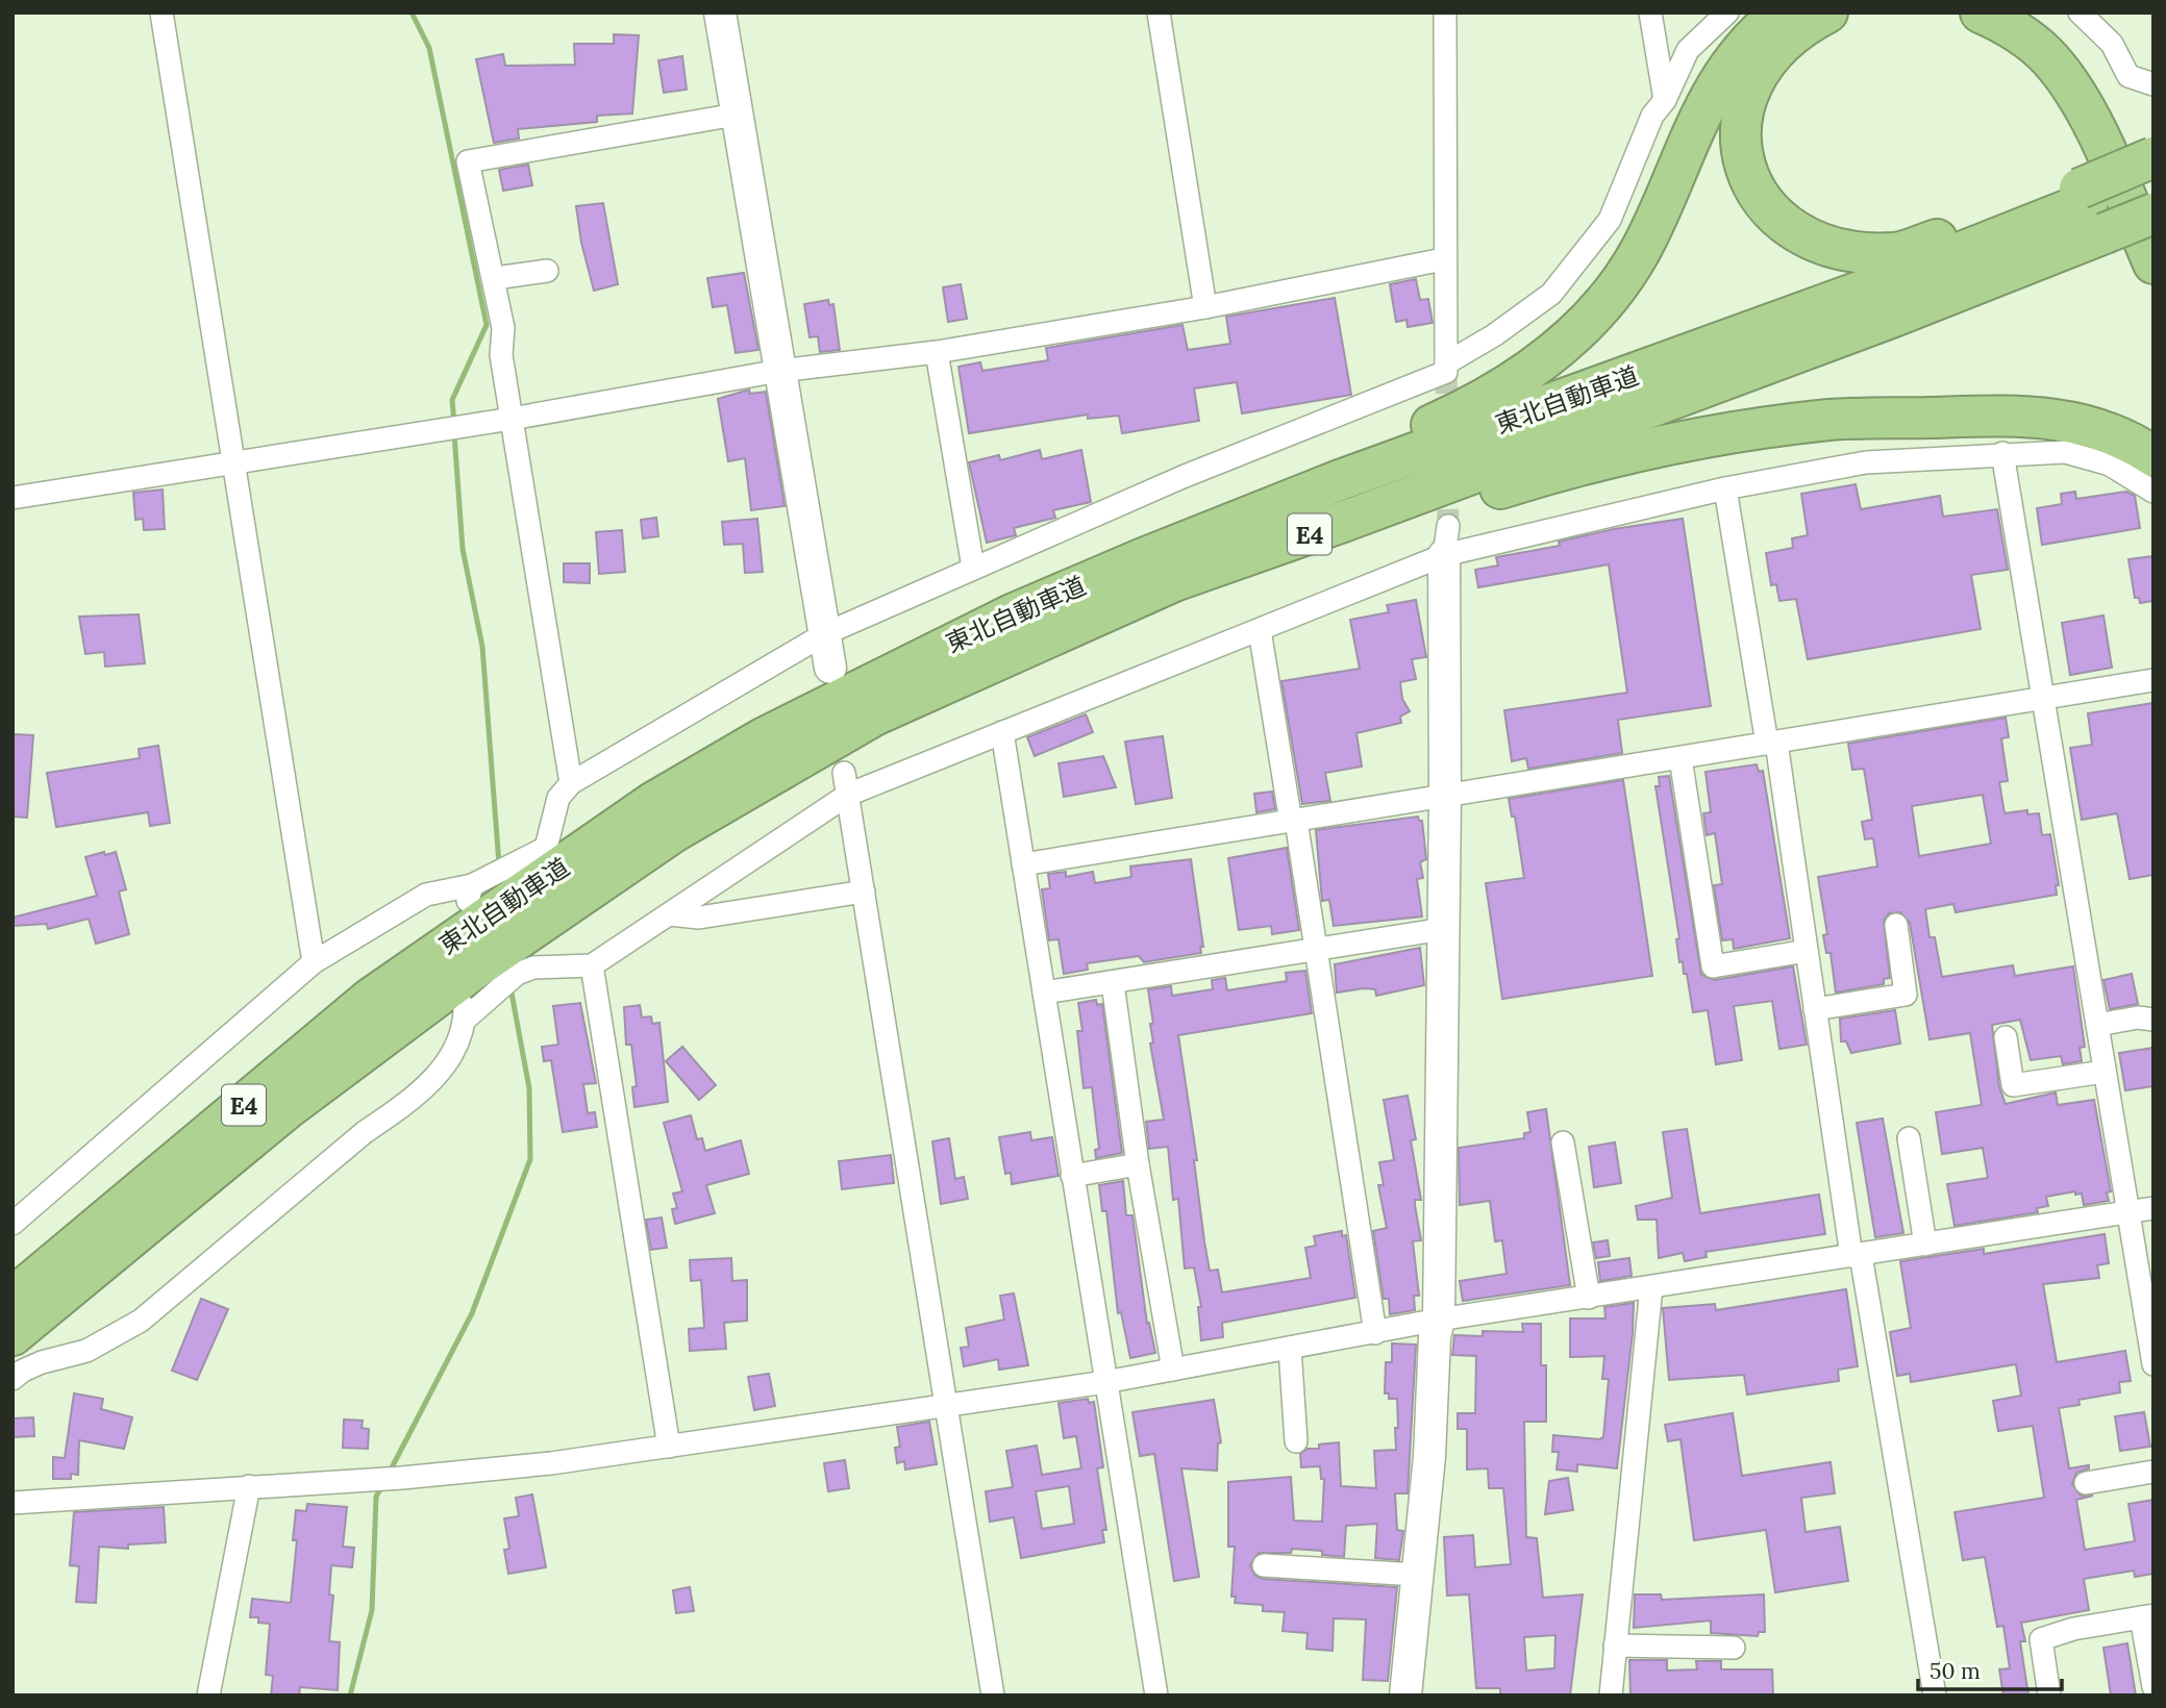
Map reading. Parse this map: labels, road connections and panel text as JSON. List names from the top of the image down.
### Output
{
  "streets": {
    "highway": ["東北自動車道", "E4"]
  },
  "scale_bar": "50 m"
}
